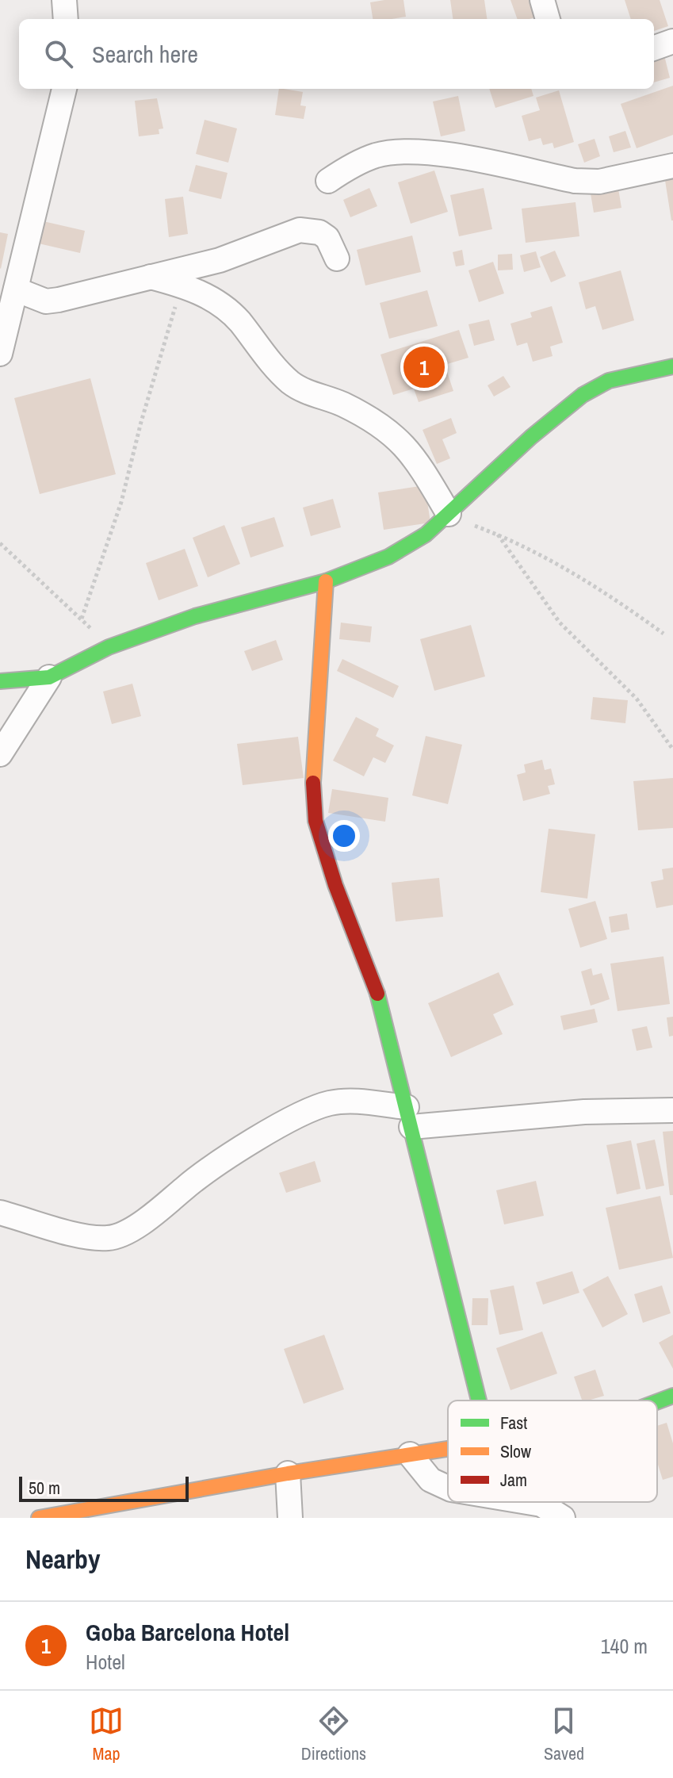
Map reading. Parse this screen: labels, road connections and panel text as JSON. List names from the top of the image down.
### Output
{
  "legend": ["Fast", "Slow", "Jam"],
  "scale_bar": "50 m",
  "page": {
    "search": "Search here",
    "pins": "1",
    "scale": "50 m",
    "heading": "Nearby",
    "list": [
      {
        "mark": "1",
        "name": "Goba Barcelona Hotel",
        "note": "Hotel",
        "value": "140 m"
      }
    ],
    "nav": ["Map", "Directions", "Saved"]
  }
}
